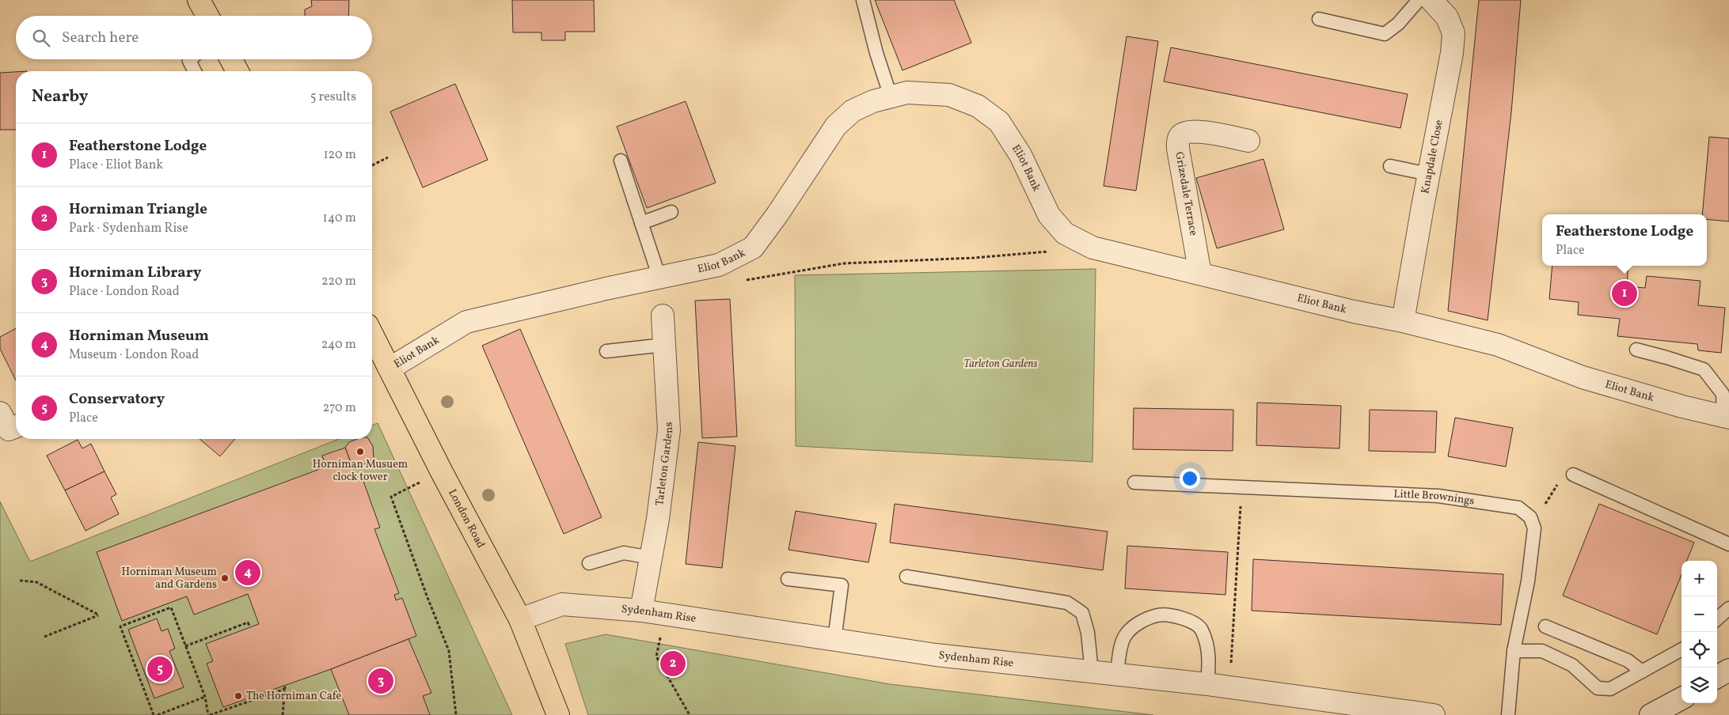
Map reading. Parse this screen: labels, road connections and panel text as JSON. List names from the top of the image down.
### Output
{
  "streets": {
    "highway": ["London Road"],
    "street": [
      "Knapdale Close",
      "Eliot Bank",
      "Grizedale Terrace",
      "Tarleton Gardens",
      "Sydenham Rise"
    ],
    "lane": ["Little Brownings"]
  },
  "crossings": [
    ["Knapdale Close", "Eliot Bank"],
    ["Eliot Bank", "Grizedale Terrace"],
    ["Eliot Bank", "London Road"],
    ["Tarleton Gardens", "Sydenham Rise"],
    ["London Road", "Sydenham Rise"]
  ],
  "parks": ["Tarleton Gardens"],
  "places": ["Horniman Musuem clock tower", "Horniman Museum and Gardens", "The Horniman Cafe"],
  "page": {
    "search": "Search here",
    "heading": ["Nearby", "5 results"],
    "list": [
      {
        "mark": "1",
        "name": "Featherstone Lodge",
        "note": "Place · Eliot Bank",
        "value": "120 m"
      },
      {
        "mark": "2",
        "name": "Horniman Triangle",
        "note": "Park · Sydenham Rise",
        "value": "140 m"
      },
      {
        "mark": "3",
        "name": "Horniman Library",
        "note": "Place · London Road",
        "value": "220 m"
      },
      {
        "mark": "4",
        "name": "Horniman Museum",
        "note": "Museum · London Road",
        "value": "240 m"
      },
      {
        "mark": "5",
        "name": "Conservatory",
        "note": "Place",
        "value": "270 m"
      }
    ],
    "popup": ["Featherstone Lodge", "Place"],
    "pins": [
      "1",
      "4",
      "2",
      "5",
      "3"
    ],
    "map_buttons": ["+", "−"]
  }
}
